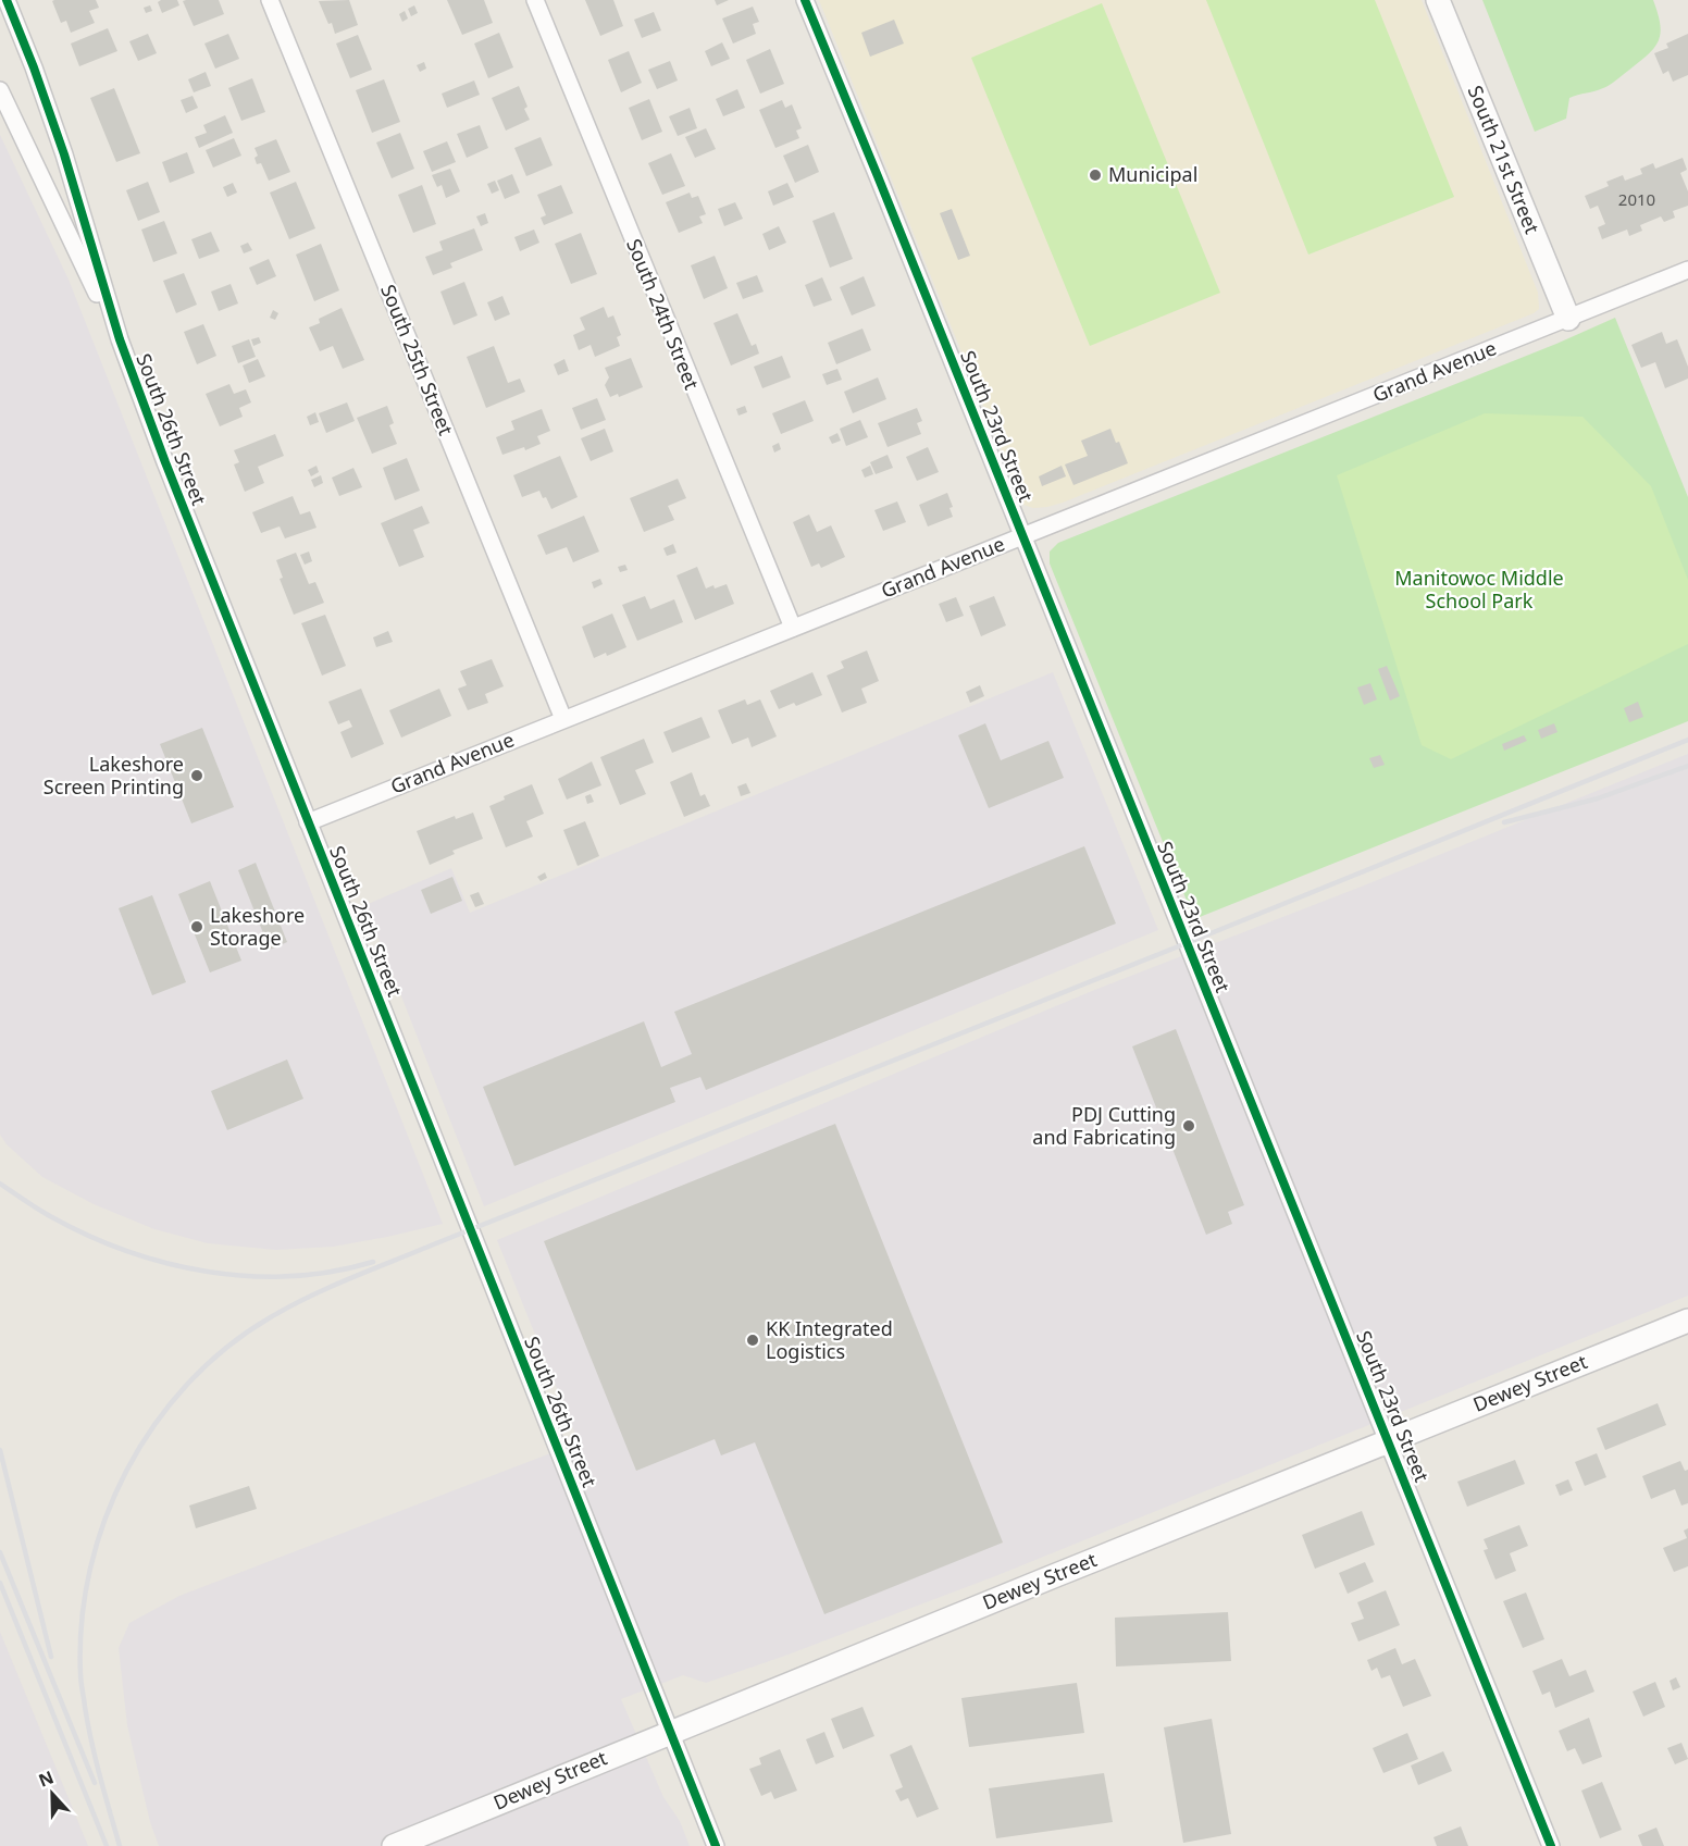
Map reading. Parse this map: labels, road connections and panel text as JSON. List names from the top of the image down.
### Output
{
  "streets": {
    "street": [
      "South 21st Street",
      "South 24th Street",
      "South 25th Street",
      "Grand Avenue",
      "South 23rd Street",
      "South 26th Street",
      "Dewey Street"
    ]
  },
  "crossings": [
    ["South 21st Street", "Grand Avenue"],
    ["South 24th Street", "Grand Avenue"],
    ["South 25th Street", "Grand Avenue"],
    ["Grand Avenue", "South 23rd Street"],
    ["Grand Avenue", "South 26th Street"],
    ["South 23rd Street", "Dewey Street"],
    ["South 26th Street", "Dewey Street"]
  ],
  "parks": ["Manitowoc Middle School Park"],
  "places": [
    "Municipal",
    "Lakeshore Screen Printing",
    "Lakeshore Storage",
    "PDJ Cutting and Fabricating",
    "KK Integrated Logistics"
  ],
  "house_numbers": ["2010"],
  "north": "top"
}
